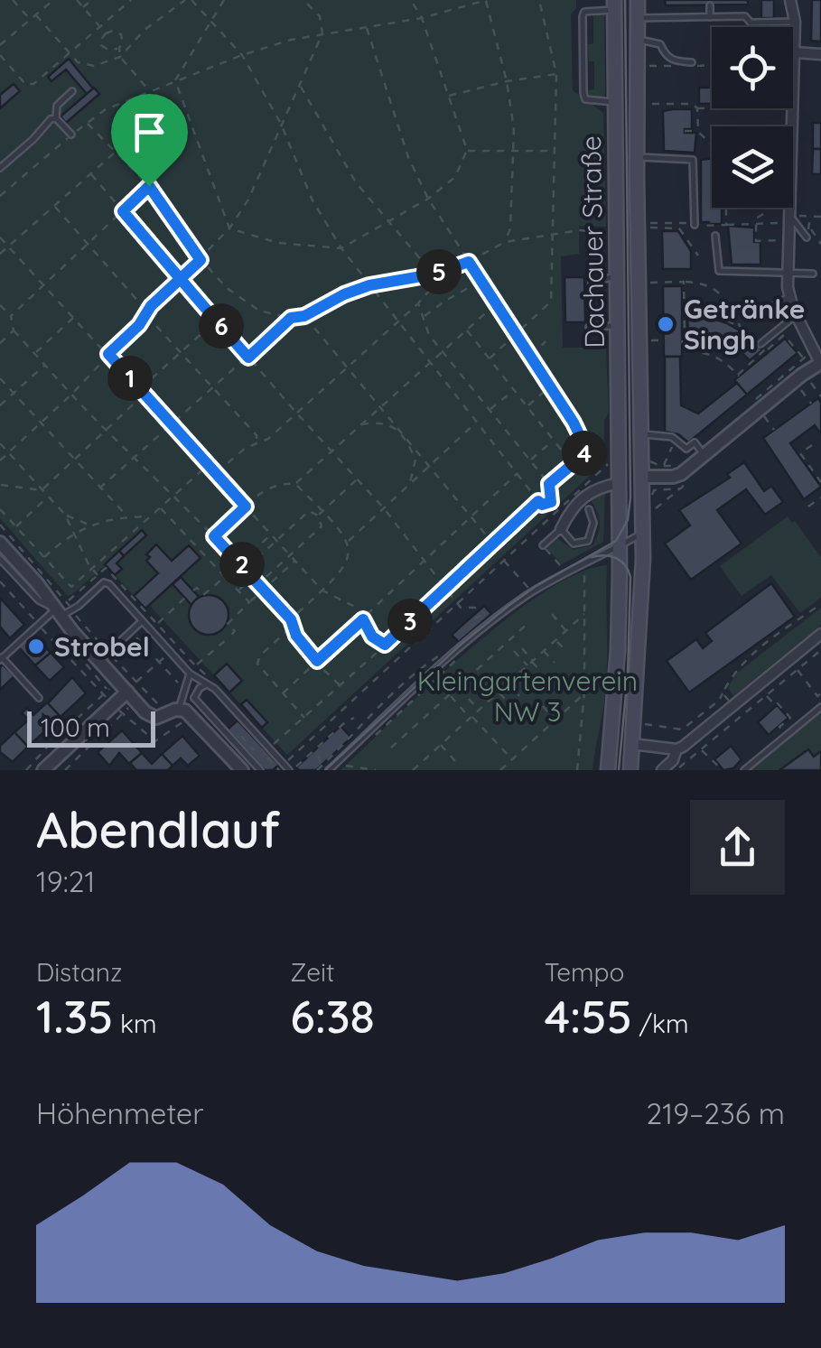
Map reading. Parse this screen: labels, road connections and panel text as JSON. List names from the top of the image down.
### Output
{
  "streets": {
    "main road": ["Dachauer Straße"]
  },
  "parks": ["Kleingartenverein NW 3"],
  "places": ["Getränke Singh", "Strobel"],
  "scale_bar": "100 m",
  "page": {
    "pins": [
      "5",
      "6",
      "1",
      "4",
      "2",
      "3"
    ],
    "scale": "100 m",
    "heading": ["Abendlauf", "19:21"],
    "stats": [
      ["Distanz", "1.35 km"],
      ["Zeit", "6:38"],
      ["Tempo", "4:55 /km"]
    ],
    "chart": ["Höhenmeter", "219–236 m"]
  }
}
